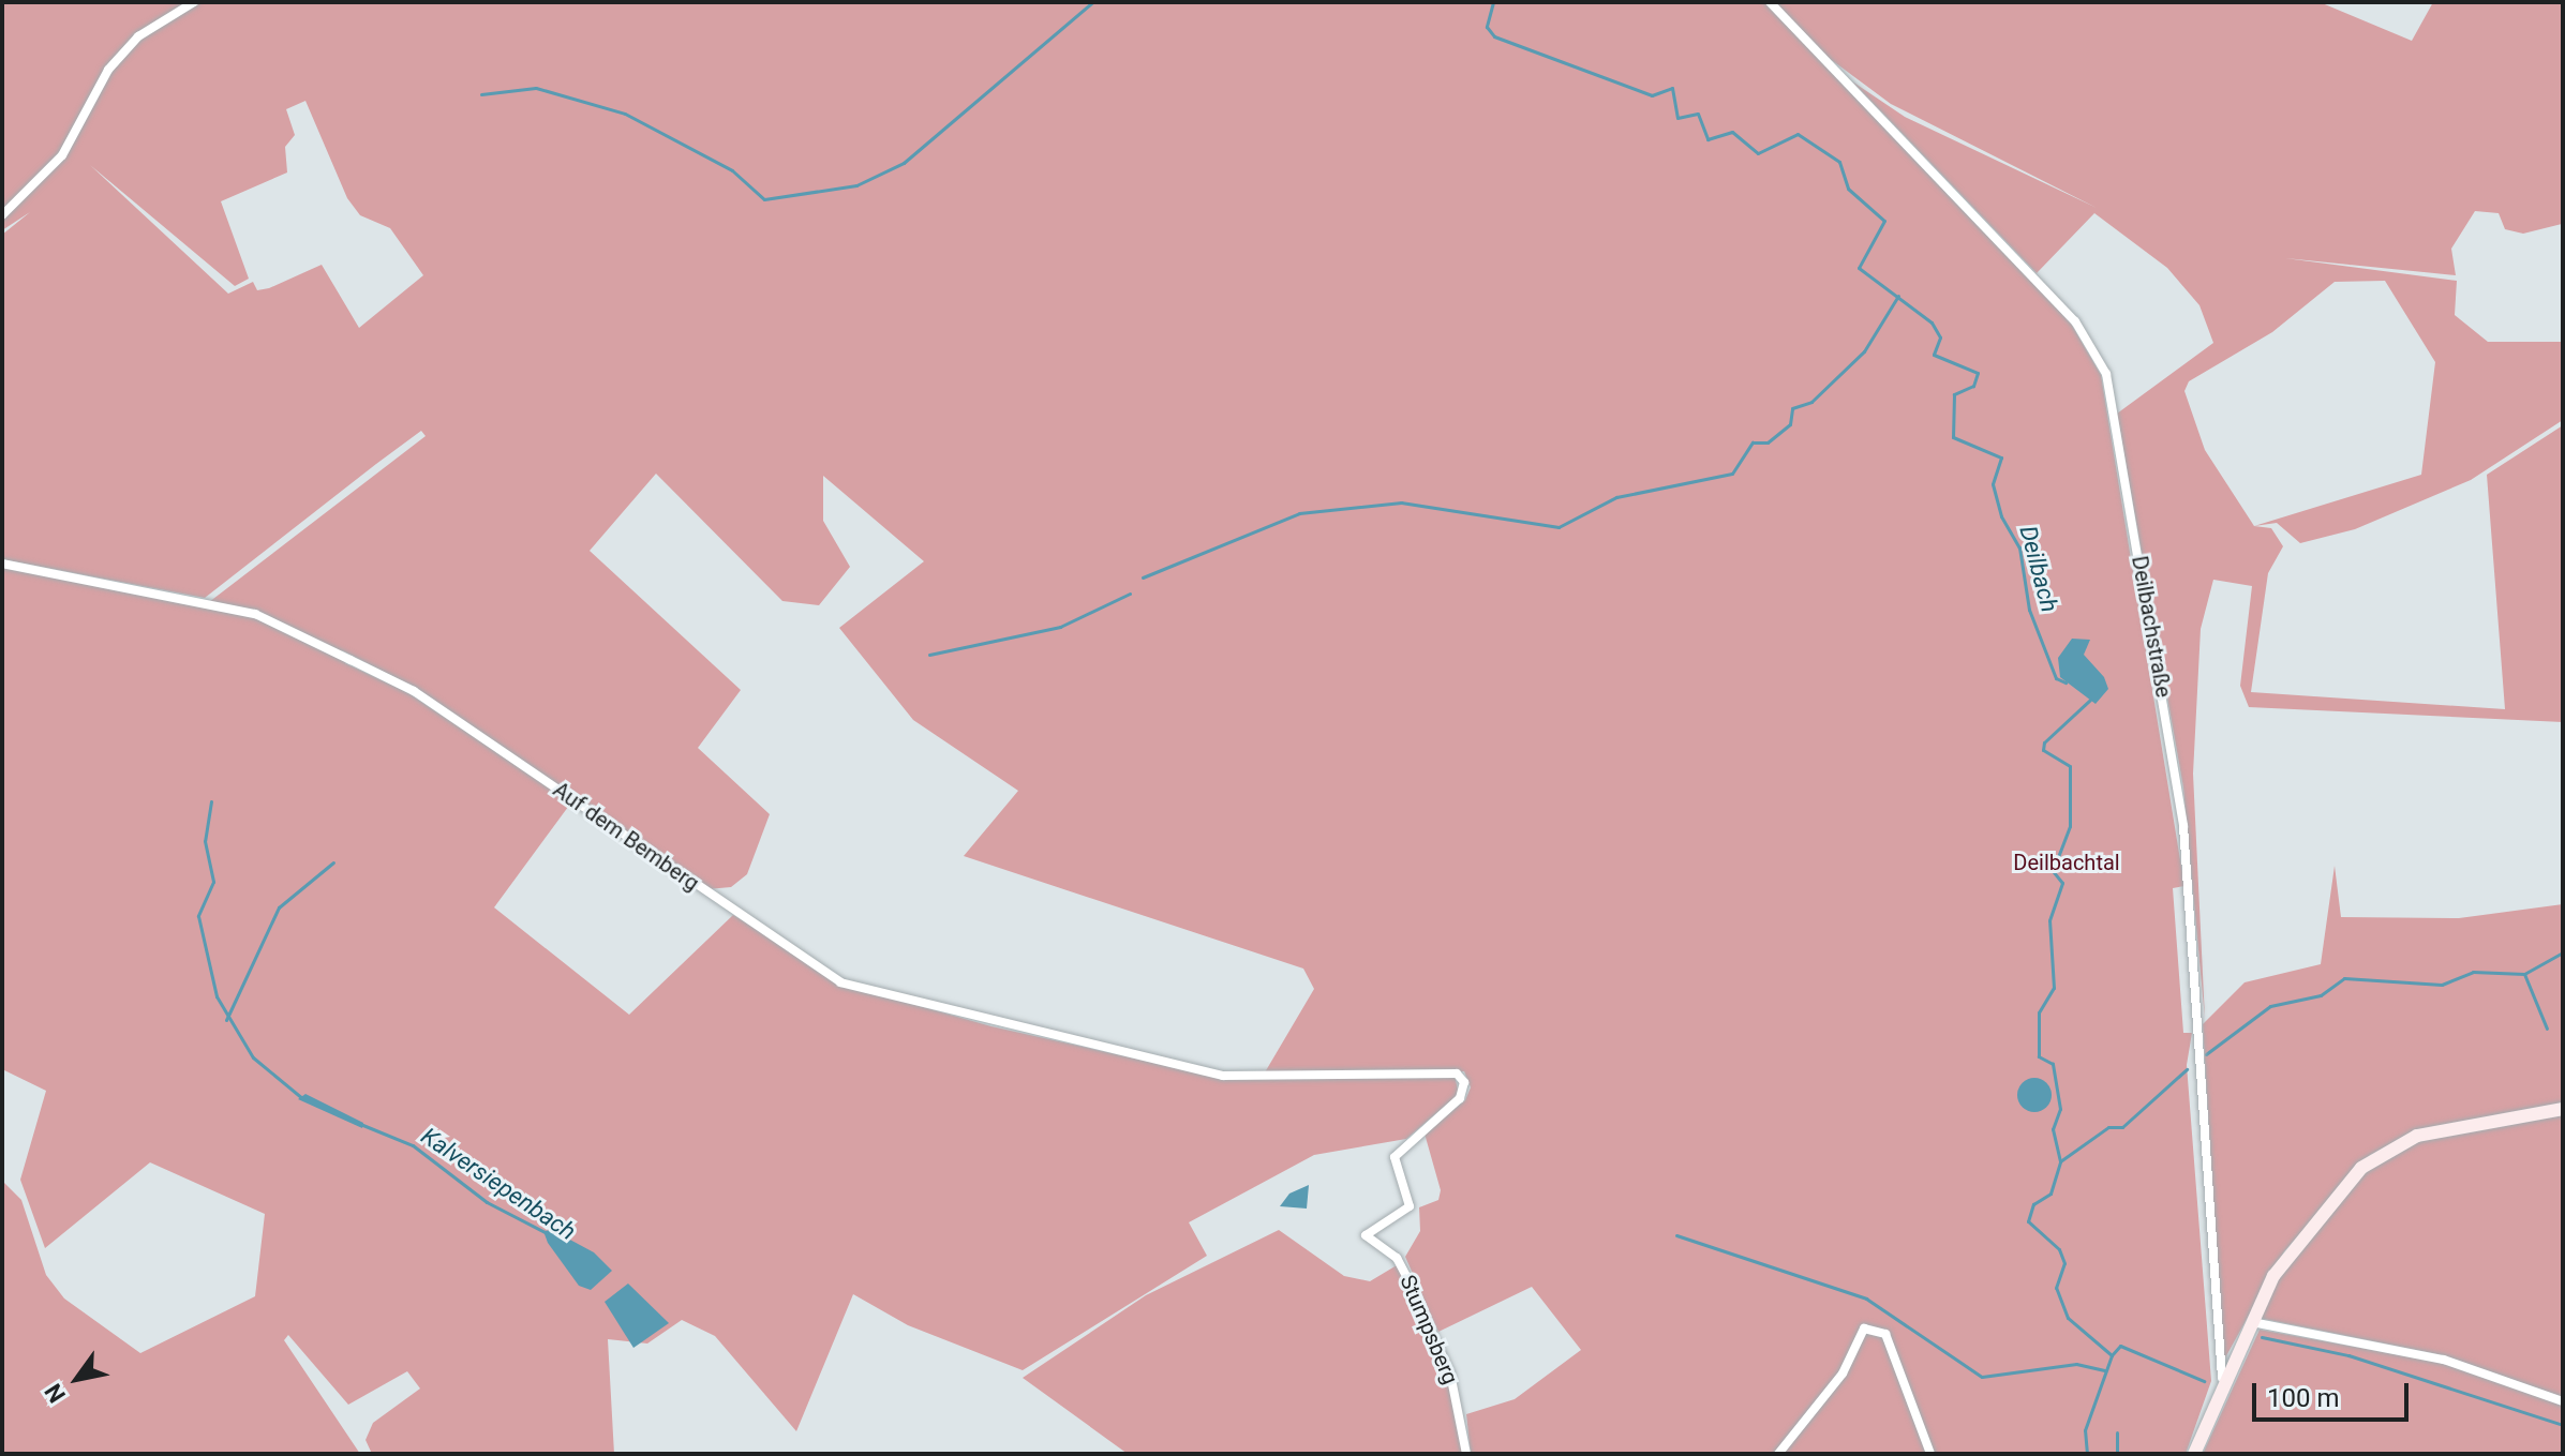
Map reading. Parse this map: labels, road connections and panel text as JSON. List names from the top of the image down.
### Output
{
  "streets": {
    "street": ["Deilbachstraße", "Auf dem Bemberg", "Stumpsberg"]
  },
  "crossings": [
    ["Auf dem Bemberg", "Stumpsberg"]
  ],
  "water": ["Deilbach", "Kalversiepenbach"],
  "parks": ["Deilbachtal"],
  "scale_bar": "100 m",
  "north": "bottom left"
}
